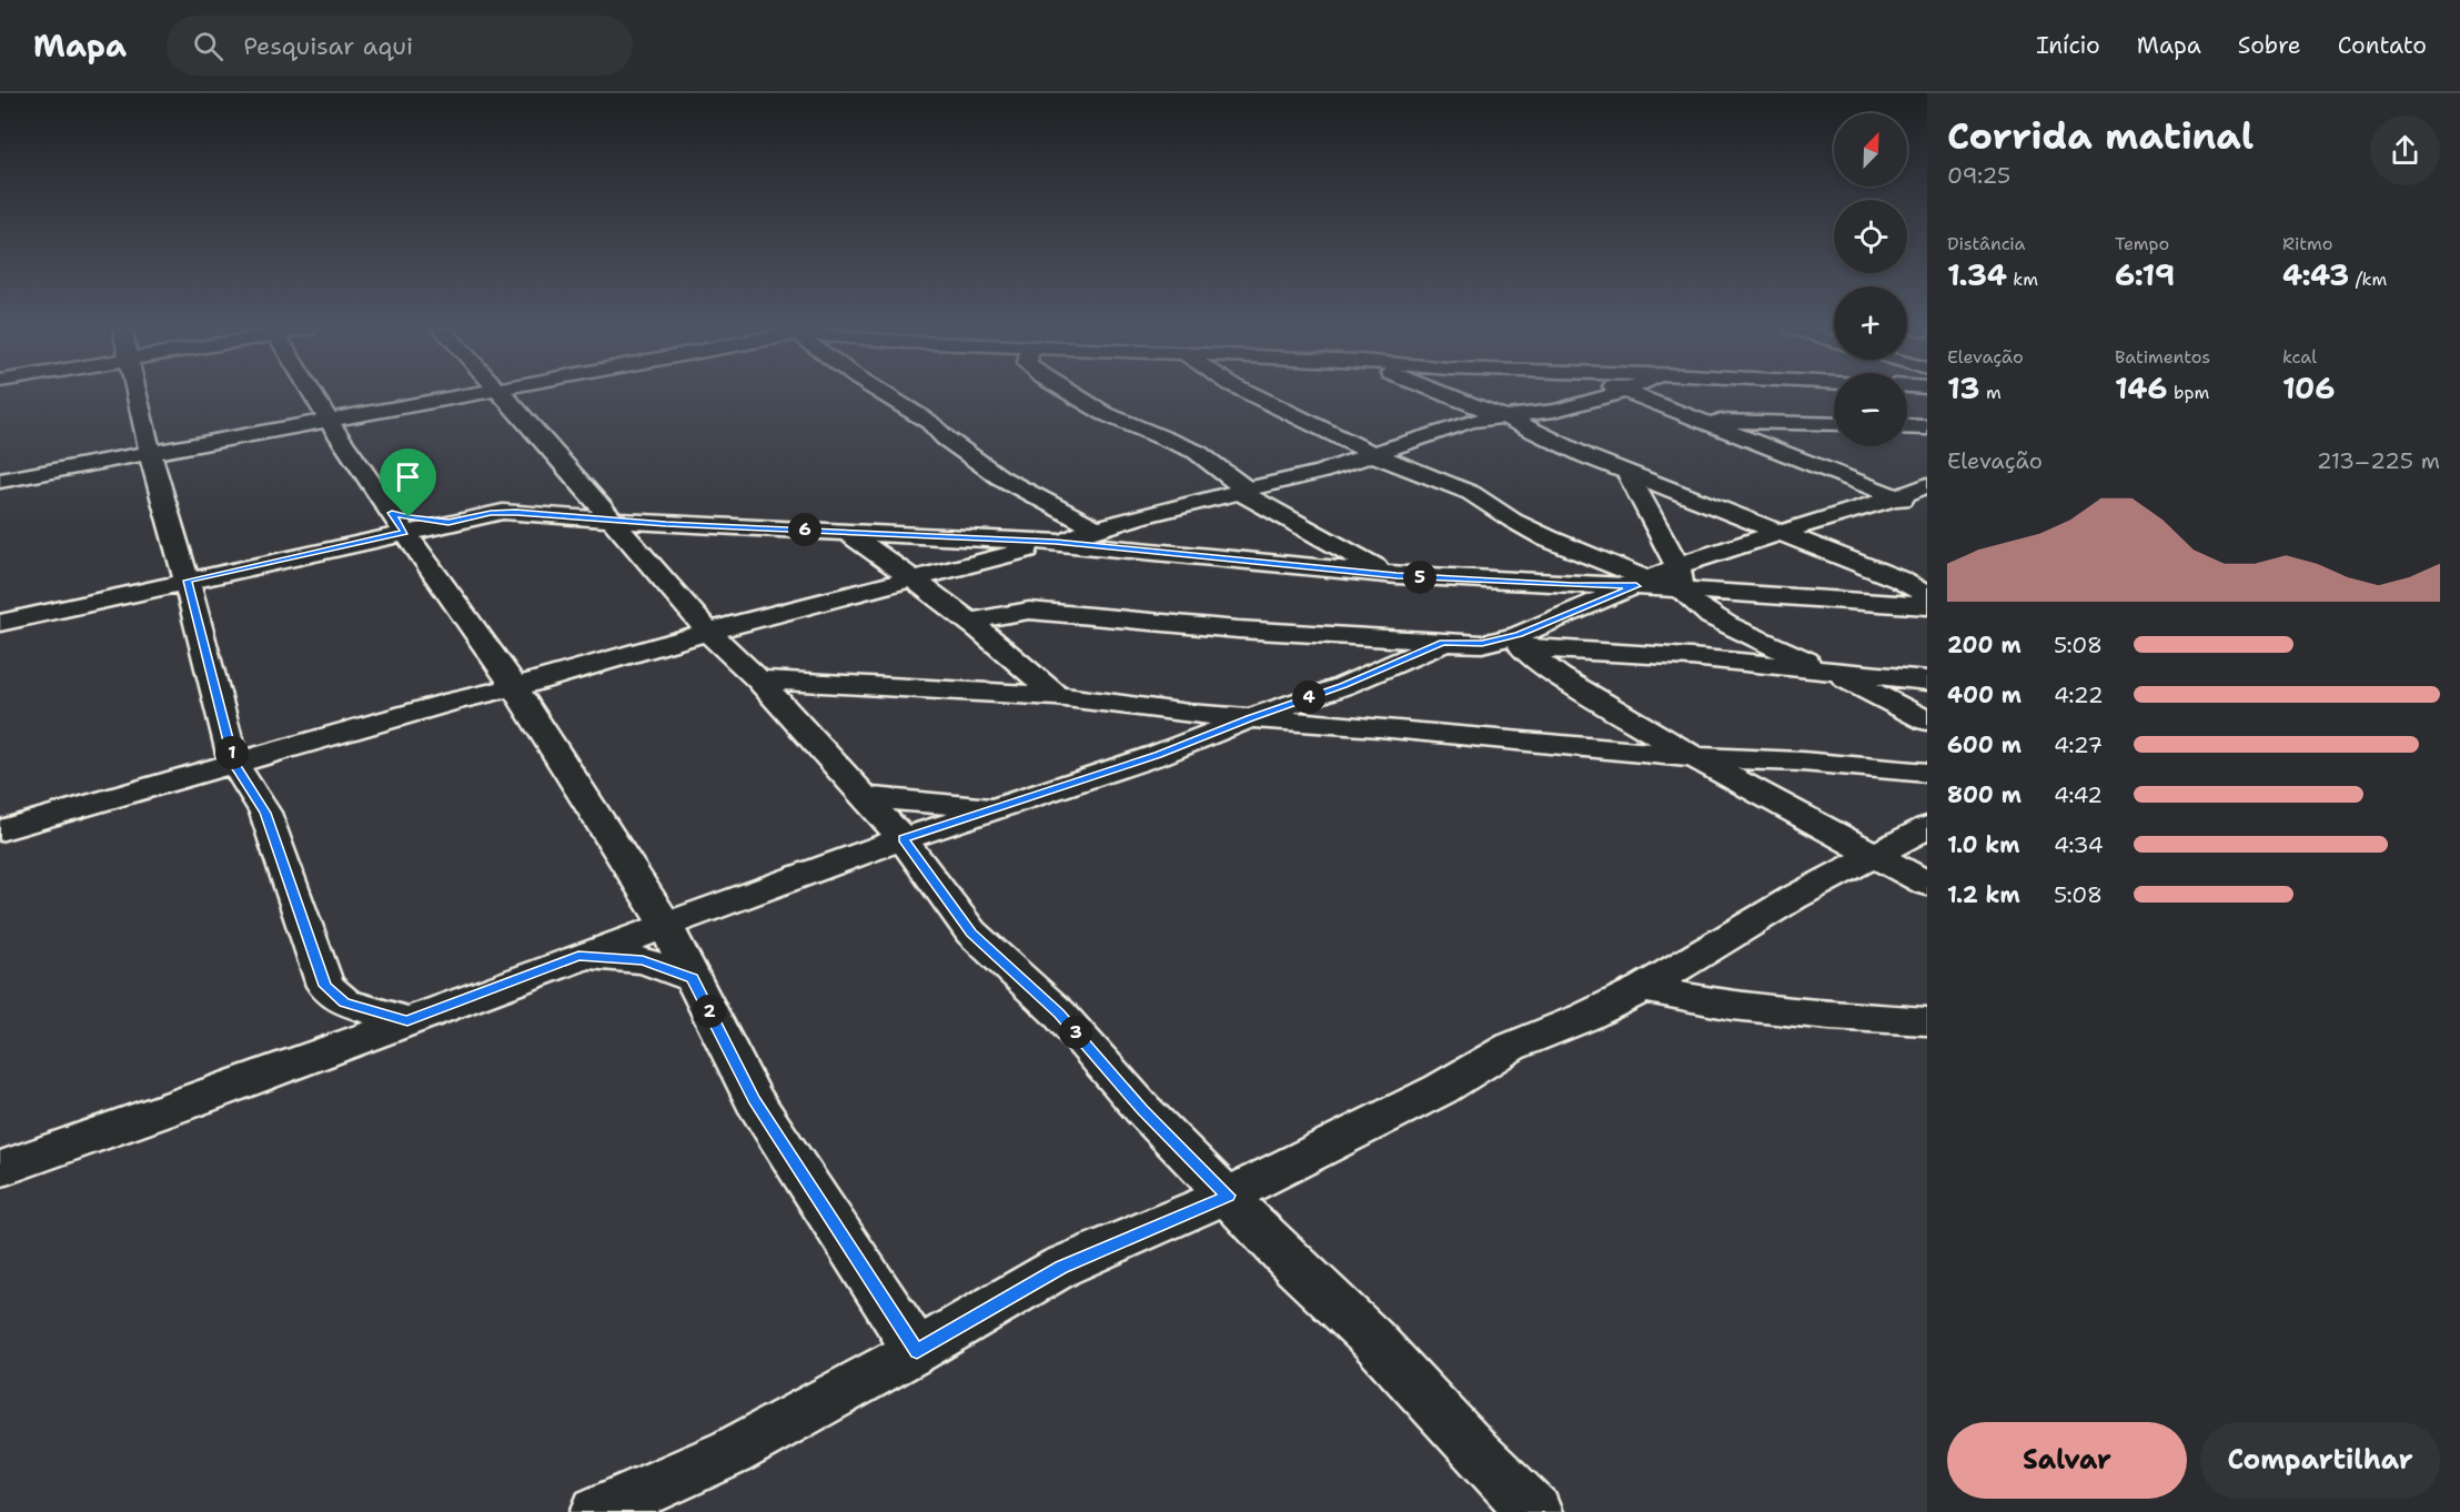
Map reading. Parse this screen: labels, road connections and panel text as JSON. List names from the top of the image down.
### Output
{
  "north": "top right",
  "page": {
    "header": "Mapa",
    "search": "Pesquisar aqui",
    "nav": [
      "Início",
      "Mapa",
      "Sobre",
      "Contato"
    ],
    "heading": ["Corrida matinal", "09:25"],
    "map_buttons": ["+", "−"],
    "stats": [
      ["Distância", "1.34 km"],
      ["Tempo", "6:19"],
      ["Ritmo", "4:43 /km"],
      ["Elevação", "13 m"],
      ["Batimentos", "146 bpm"],
      ["kcal", "106"]
    ],
    "chart": ["Elevação", "213–225 m"],
    "pins": [
      "6",
      "5",
      "4",
      "1",
      "2",
      "3"
    ],
    "list": [
      {
        "name": "200 m",
        "note": "5:08"
      },
      {
        "name": "400 m",
        "note": "4:22"
      },
      {
        "name": "600 m",
        "note": "4:27"
      },
      {
        "name": "800 m",
        "note": "4:42"
      },
      {
        "name": "1.0 km",
        "note": "4:34"
      },
      {
        "name": "1.2 km",
        "note": "5:08"
      }
    ],
    "buttons": ["Salvar", "Compartilhar"]
  }
}
